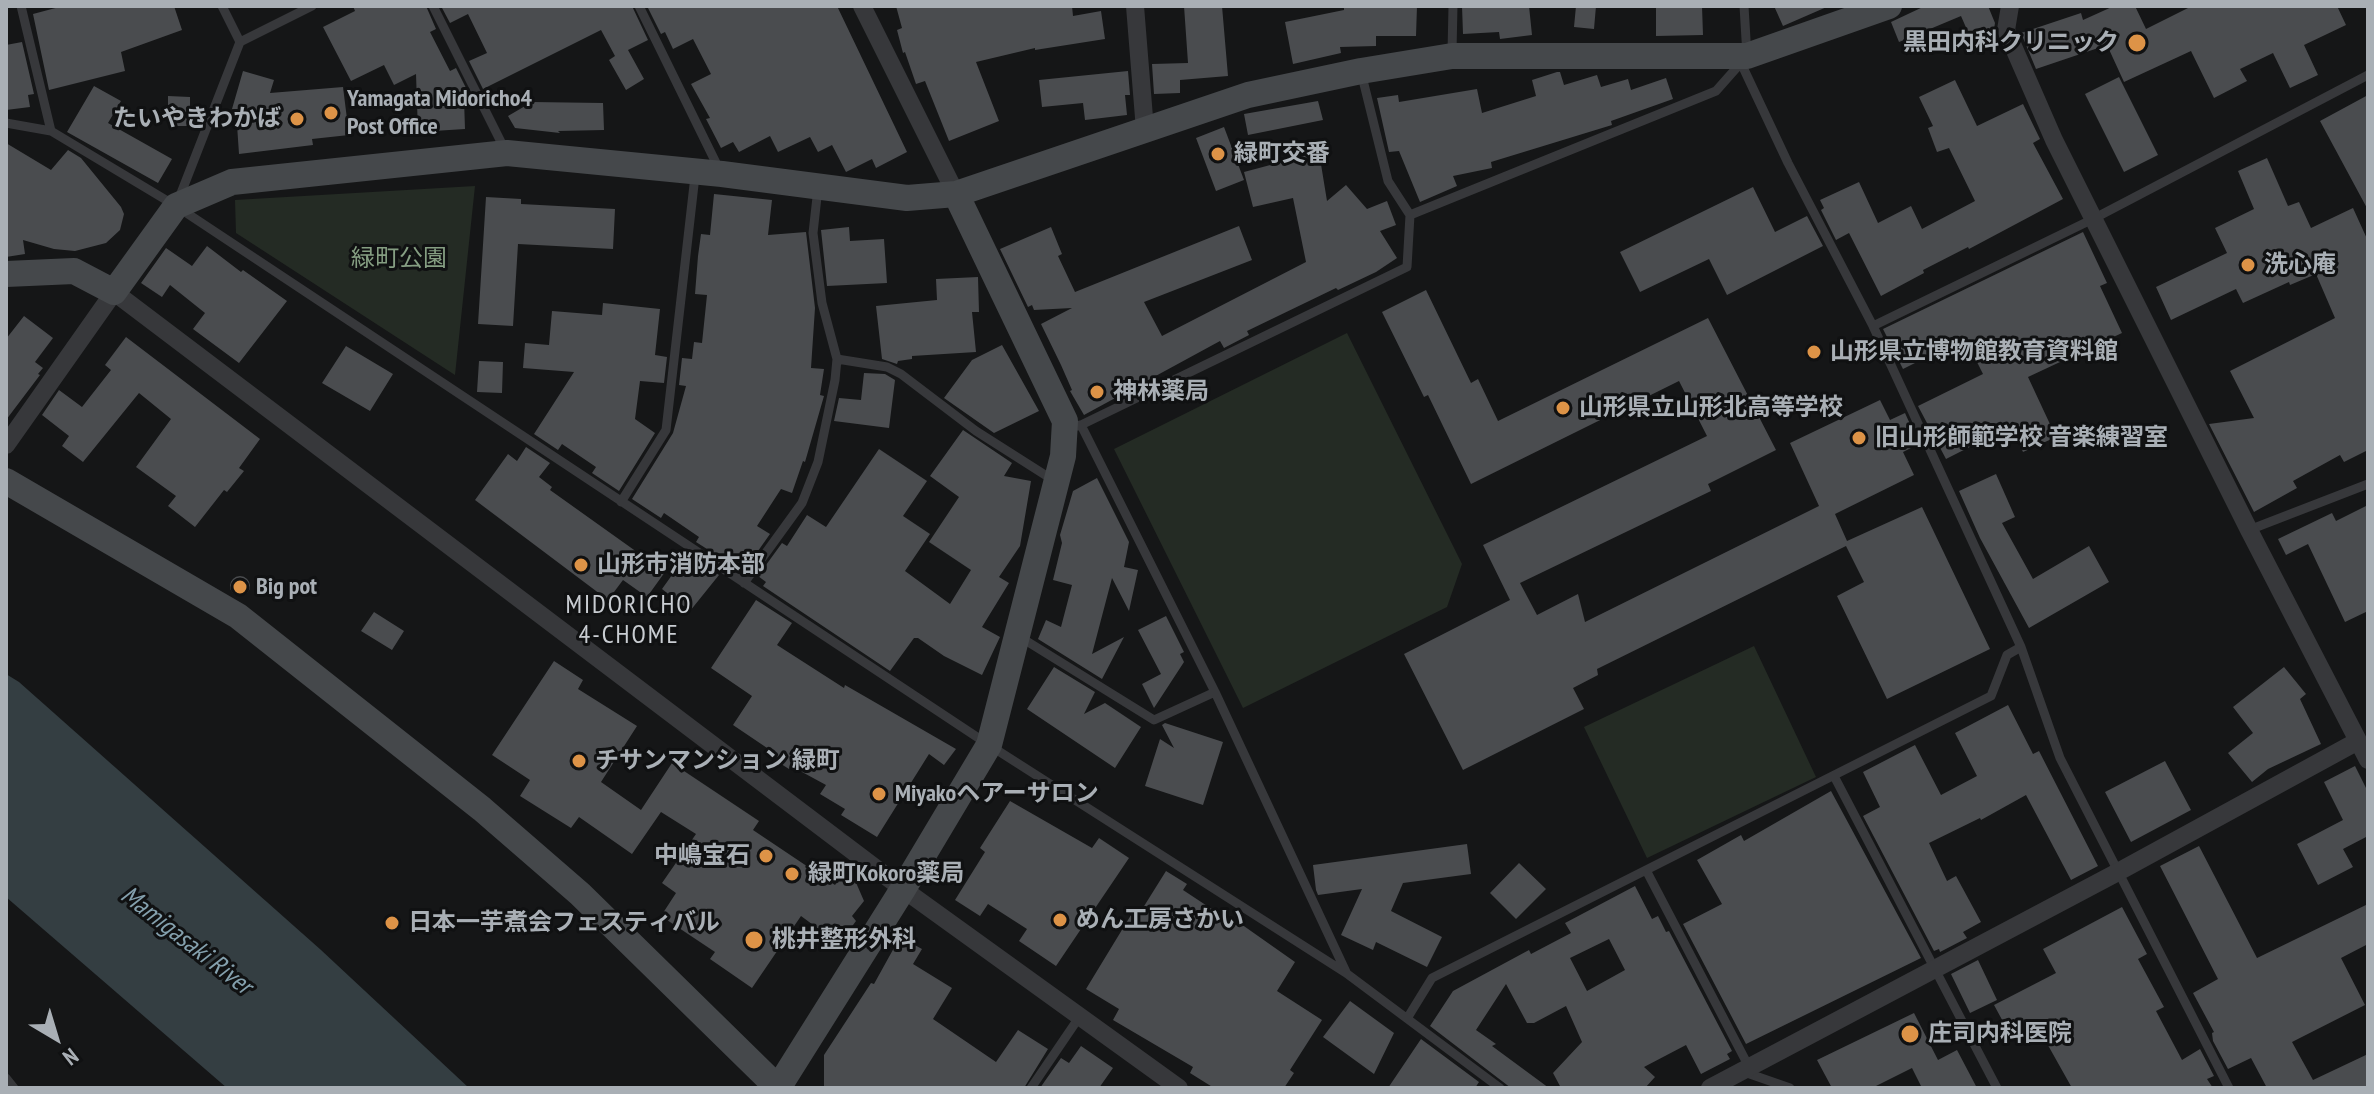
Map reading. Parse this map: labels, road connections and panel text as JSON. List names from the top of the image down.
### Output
{
  "districts": ["MIDORICHO 4-CHOME"],
  "water": ["Mamigasaki River"],
  "parks": ["緑町公園"],
  "places": [
    "黒田内科クリニック",
    "Yamagata Midoricho4 Post Office",
    "たいやきわかば",
    "緑町交番",
    "洗心庵",
    "山形県立博物館教育資料館",
    "神林薬局",
    "山形県立山形北高等学校",
    "旧山形師範学校 音楽練習室",
    "山形市消防本部",
    "Big pot",
    "チサンマンション 緑町",
    "Miyakoヘアーサロン",
    "中嶋宝石",
    "緑町Kokoro薬局",
    "めん工房さかい",
    "日本一芋煮会フェスティバル",
    "桃井整形外科",
    "庄司内科医院"
  ],
  "north": "bottom right"
}
